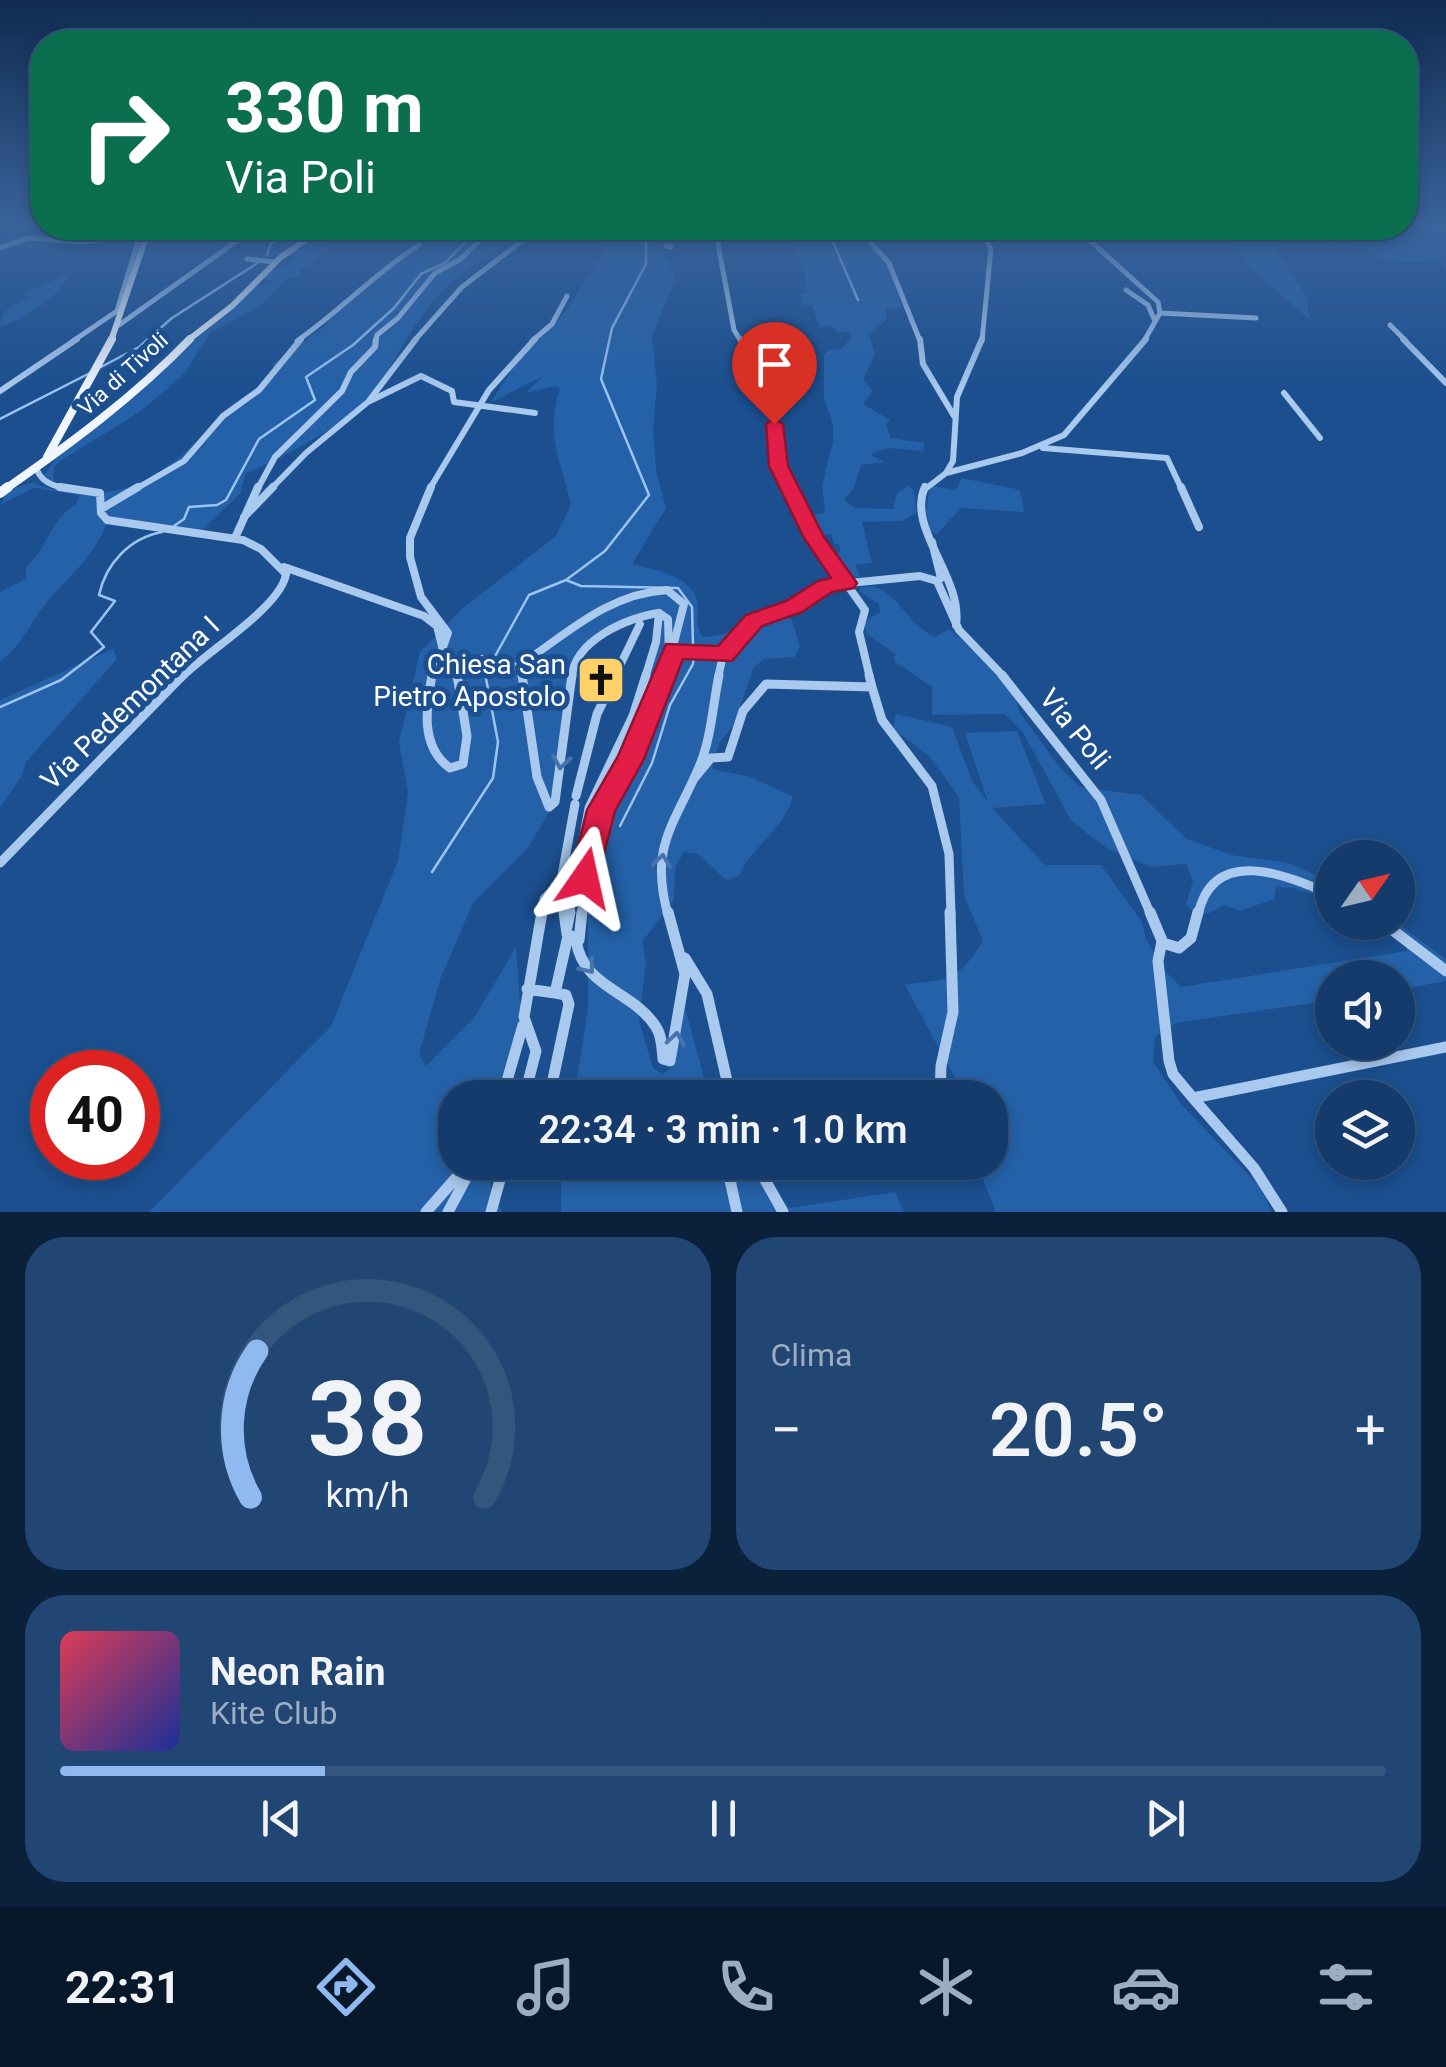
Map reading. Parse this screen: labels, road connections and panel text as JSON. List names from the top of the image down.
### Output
{
  "streets": {
    "main road": ["Via di Tivoli"],
    "street": ["Via Pedemontana I", "Via Poli"]
  },
  "places": {
    "church": ["Chiesa San Pietro Apostolo"]
  },
  "north": "top right",
  "page": {
    "turn": ["330 m", "Via Poli"],
    "limit": "40",
    "trip": "22:34 · 3 min · 1.0 km",
    "tile": "Clima",
    "heat": ["−", "20.5°", "+"],
    "song": ["Neon Rain", "Kite Club"],
    "tabs": "22:31",
    "gauge": ["38", "km/h"]
  }
}
